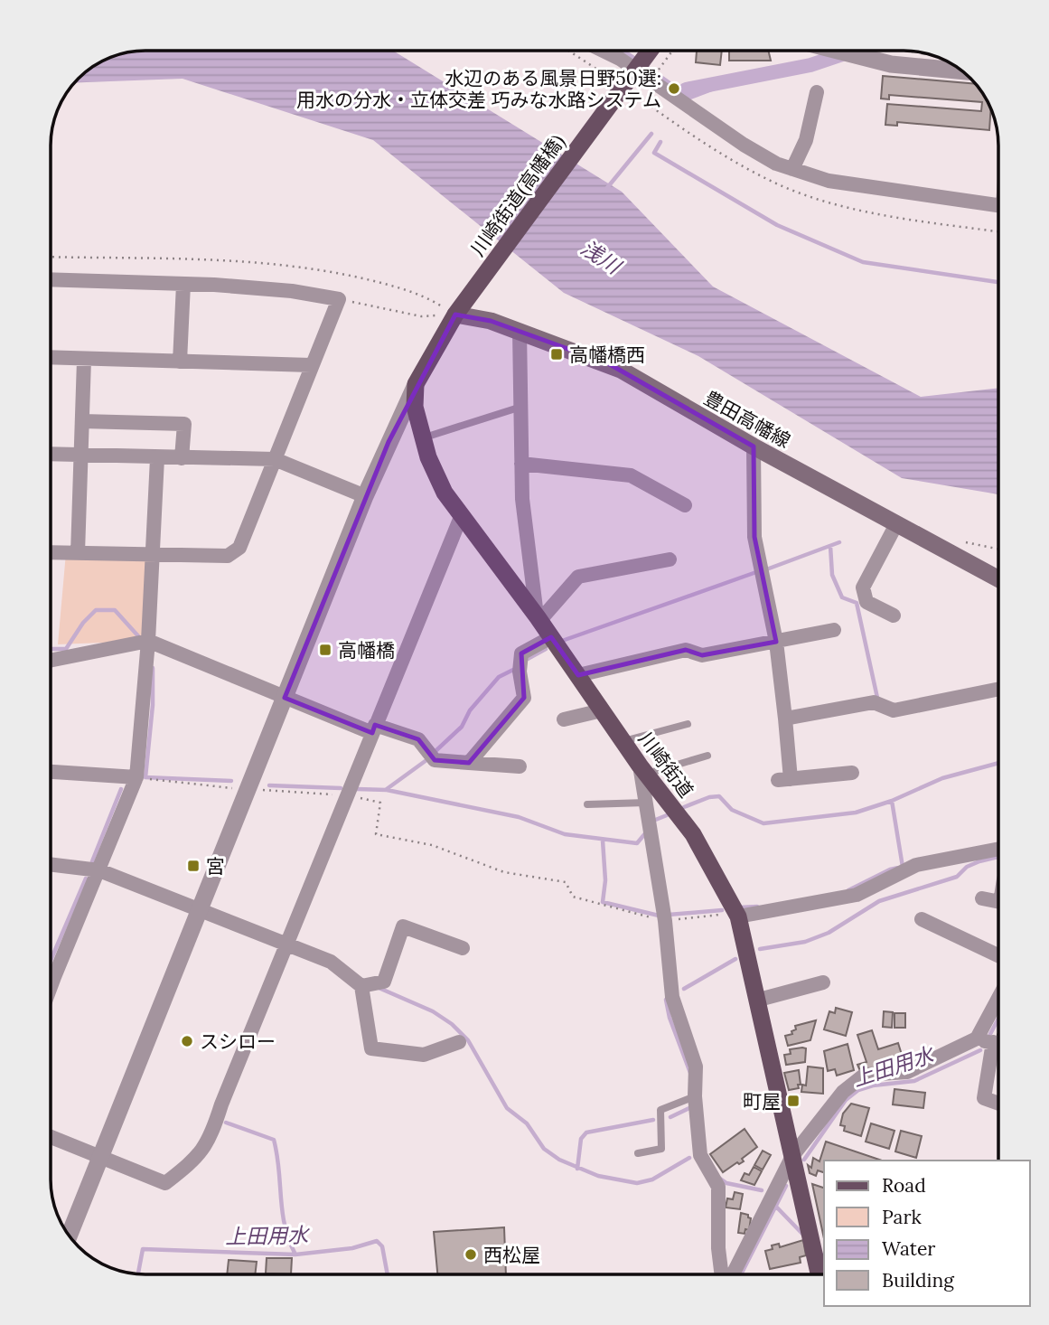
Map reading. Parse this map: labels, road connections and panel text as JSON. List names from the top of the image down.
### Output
{
  "streets": {
    "main road": ["川崎街道(高幡橋)", "豊田高幡線", "川崎街道"]
  },
  "crossings": [
    ["川崎街道(高幡橋)", "豊田高幡線"]
  ],
  "water": ["浅川", "上田用水"],
  "places": {
    "other": ["水辺のある風景日野50選: 用水の分水・立体交差 巧みな水路システム", "スシロー", "西松屋"],
    "transit": [
      "高幡橋西",
      "高幡橋",
      "宮",
      "町屋"
    ]
  },
  "legend": [
    "Road",
    "Park",
    "Water",
    "Building"
  ]
}
